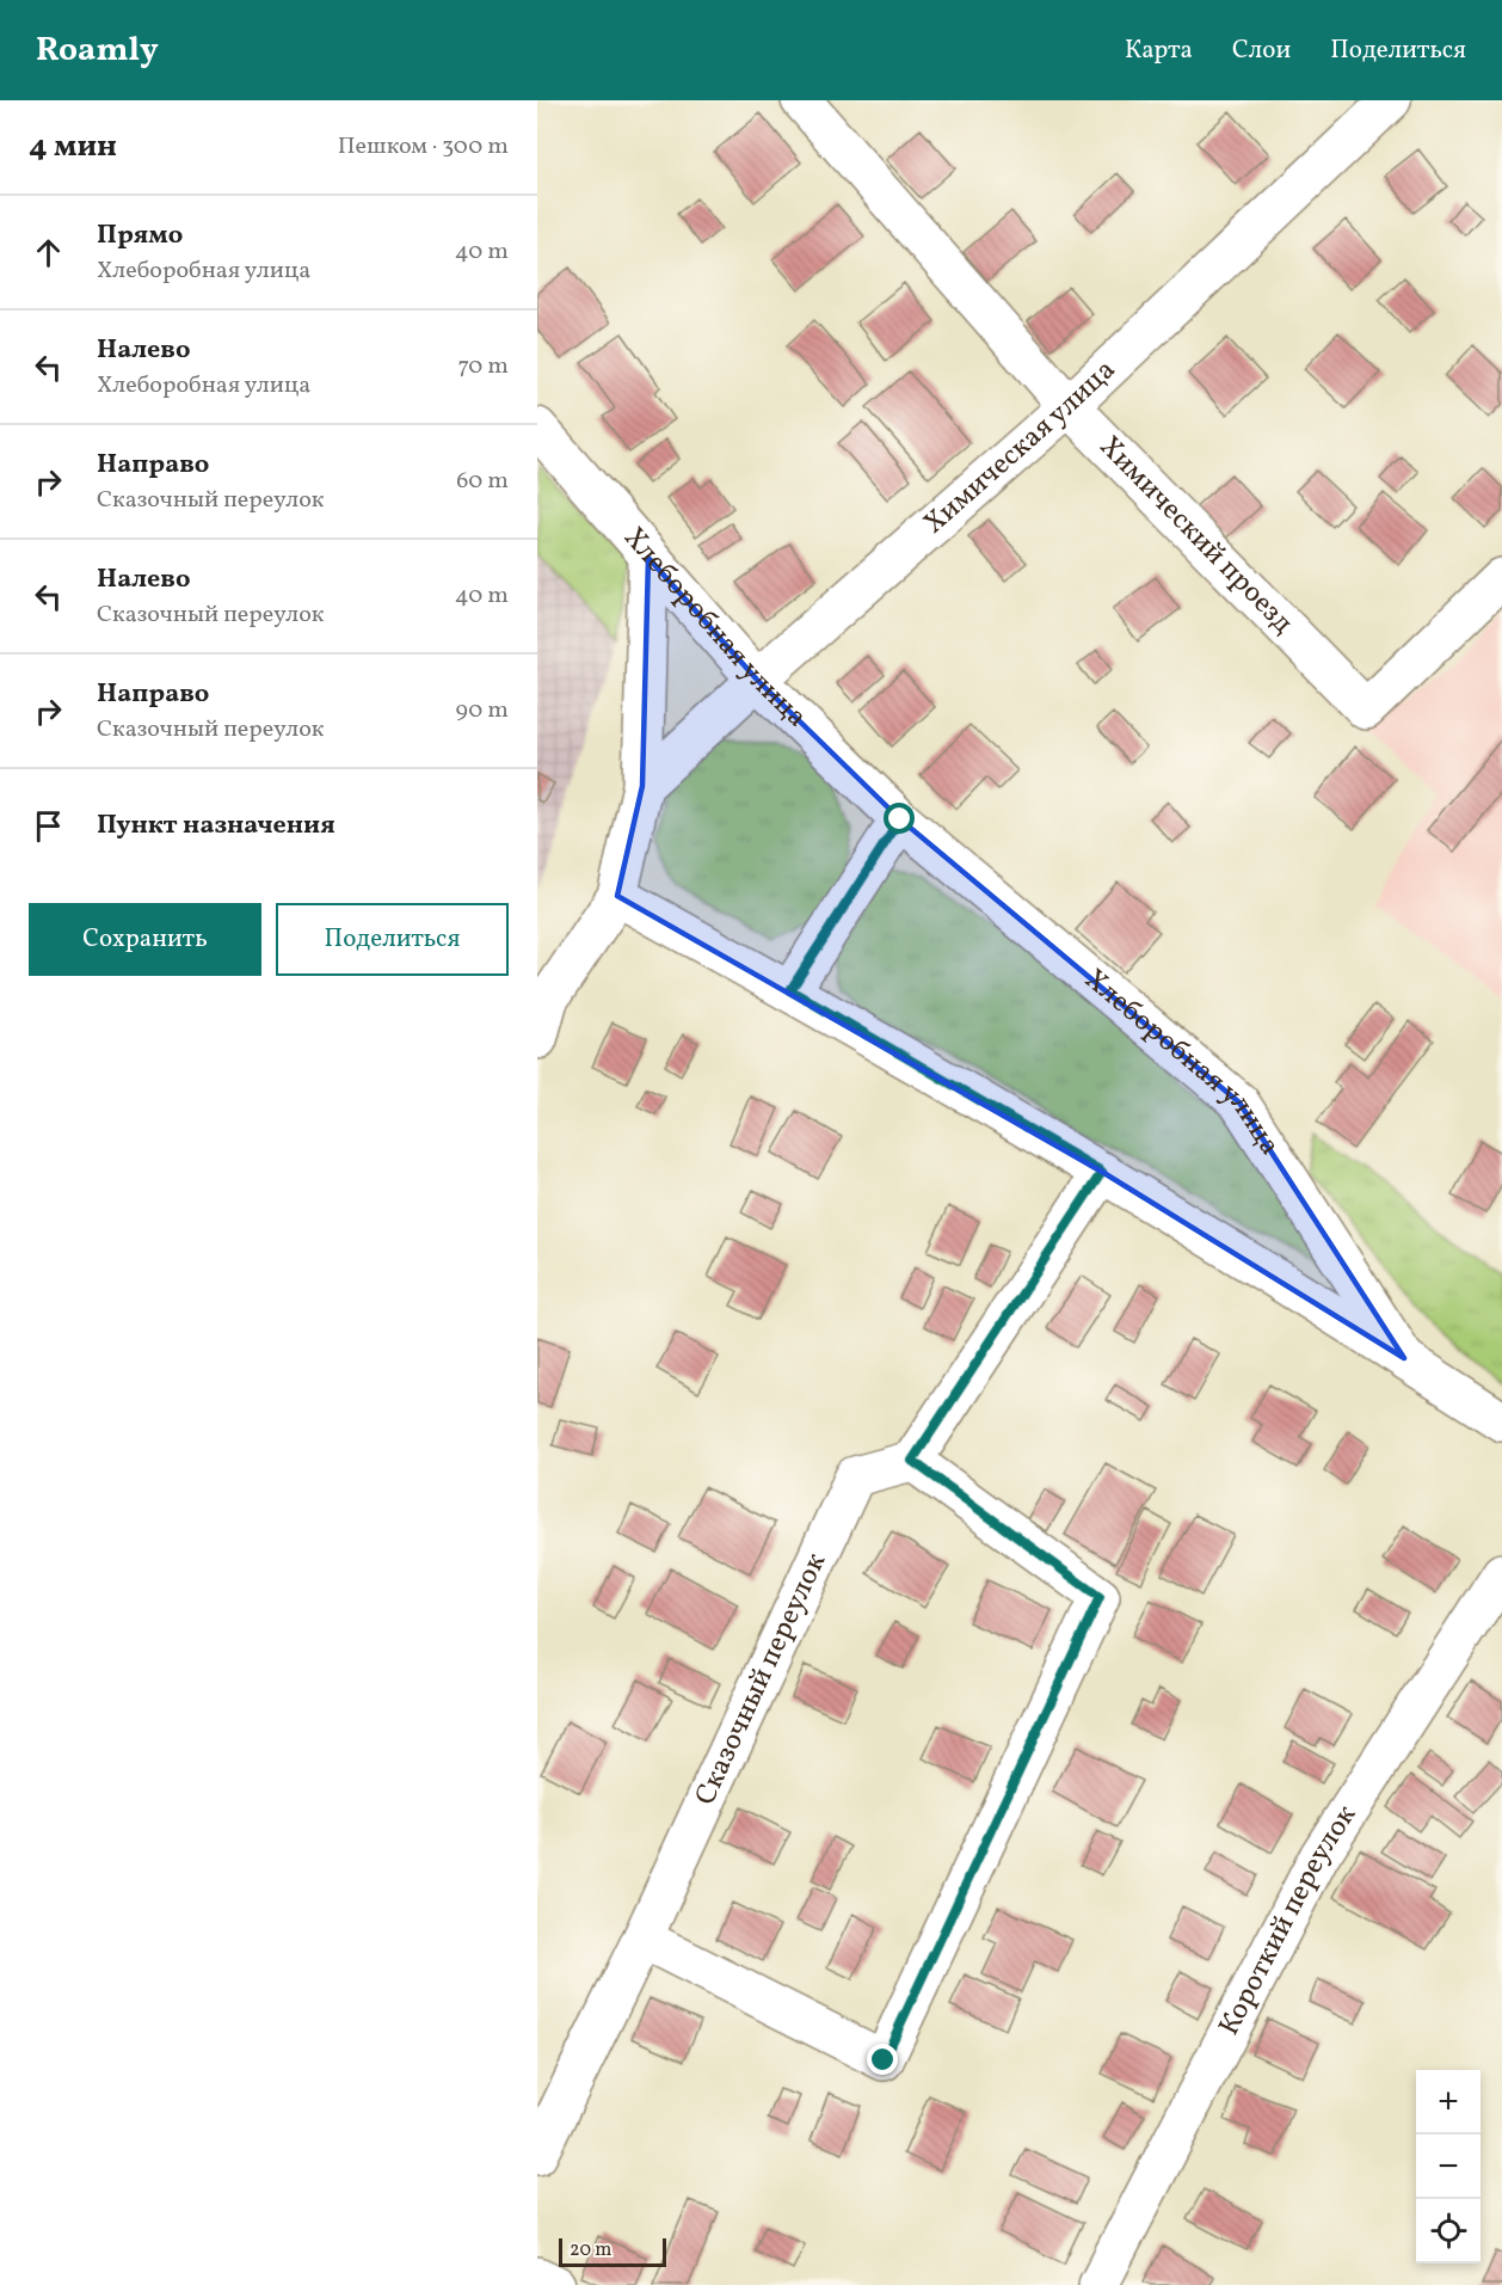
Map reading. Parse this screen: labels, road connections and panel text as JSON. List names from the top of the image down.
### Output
{
  "streets": {
    "street": [
      "Химическая улица",
      "Химический проезд",
      "Хлеборобная улица",
      "Сказочный переулок",
      "Короткий переулок"
    ]
  },
  "crossings": [
    ["Химическая улица", "Химический проезд"],
    ["Химическая улица", "Хлеборобная улица"]
  ],
  "scale_bar": "20 m",
  "page": {
    "header": "Roamly",
    "nav": ["Карта", "Слои", "Поделиться"],
    "heading": ["4 мин", "Пешком · 300 m"],
    "list": [
      ["Прямо", "Хлеборобная улица", "40 m"],
      ["Налево", "Хлеборобная улица", "70 m"],
      ["Направо", "Сказочный переулок", "60 m"],
      ["Налево", "Сказочный переулок", "40 m"],
      ["Направо", "Сказочный переулок", "90 m"],
      "Пункт назначения"
    ],
    "buttons": ["Сохранить", "Поделиться"],
    "map_buttons": ["+", "−"],
    "scale": "20 m"
  }
}
